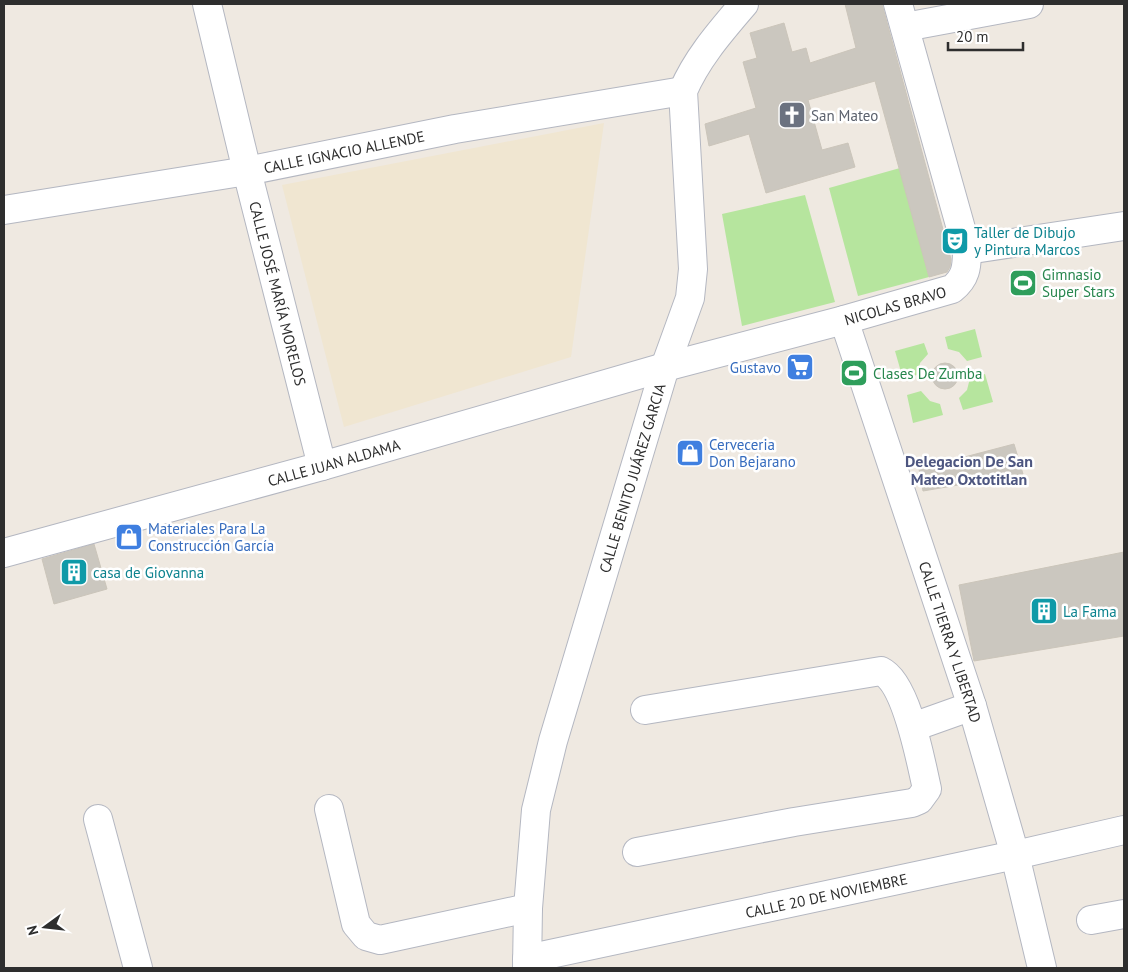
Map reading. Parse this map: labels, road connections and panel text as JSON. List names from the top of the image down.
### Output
{
  "streets": {
    "street": [
      "CALLE IGNACIO ALLENDE",
      "CALLE JOSÉ MARÍA MORELOS",
      "NICOLAS BRAVO",
      "CALLE JUAN ALDAMA",
      "CALLE BENITO JUÁREZ GARCIA",
      "CALLE TIERRA Y LIBERTAD",
      "CALLE 20 DE NOVIEMBRE"
    ]
  },
  "crossings": [
    ["CALLE IGNACIO ALLENDE", "CALLE JOSÉ MARÍA MORELOS"],
    ["CALLE IGNACIO ALLENDE", "CALLE BENITO JUÁREZ GARCIA"],
    ["CALLE JOSÉ MARÍA MORELOS", "CALLE JUAN ALDAMA"],
    ["NICOLAS BRAVO", "CALLE JUAN ALDAMA"],
    ["NICOLAS BRAVO", "CALLE BENITO JUÁREZ GARCIA"],
    ["NICOLAS BRAVO", "CALLE TIERRA Y LIBERTAD"],
    ["CALLE JUAN ALDAMA", "CALLE BENITO JUÁREZ GARCIA"],
    ["CALLE BENITO JUÁREZ GARCIA", "CALLE 20 DE NOVIEMBRE"],
    ["CALLE TIERRA Y LIBERTAD", "CALLE 20 DE NOVIEMBRE"]
  ],
  "districts": ["Delegacion De San Mateo Oxtotitlan"],
  "places": {
    "church": ["San Mateo"],
    "theatre": ["Taller de Dibujo y Pintura Marcos"],
    "sports": ["Gimnasio Super Stars", "Clases De Zumba"],
    "supermarket": ["Gustavo"],
    "shop": ["Cerveceria Don Bejarano", "Materiales Para La Construcción García"],
    "building": ["casa de Giovanna", "La Fama"]
  },
  "scale_bar": "20 m",
  "north": "left"
}
